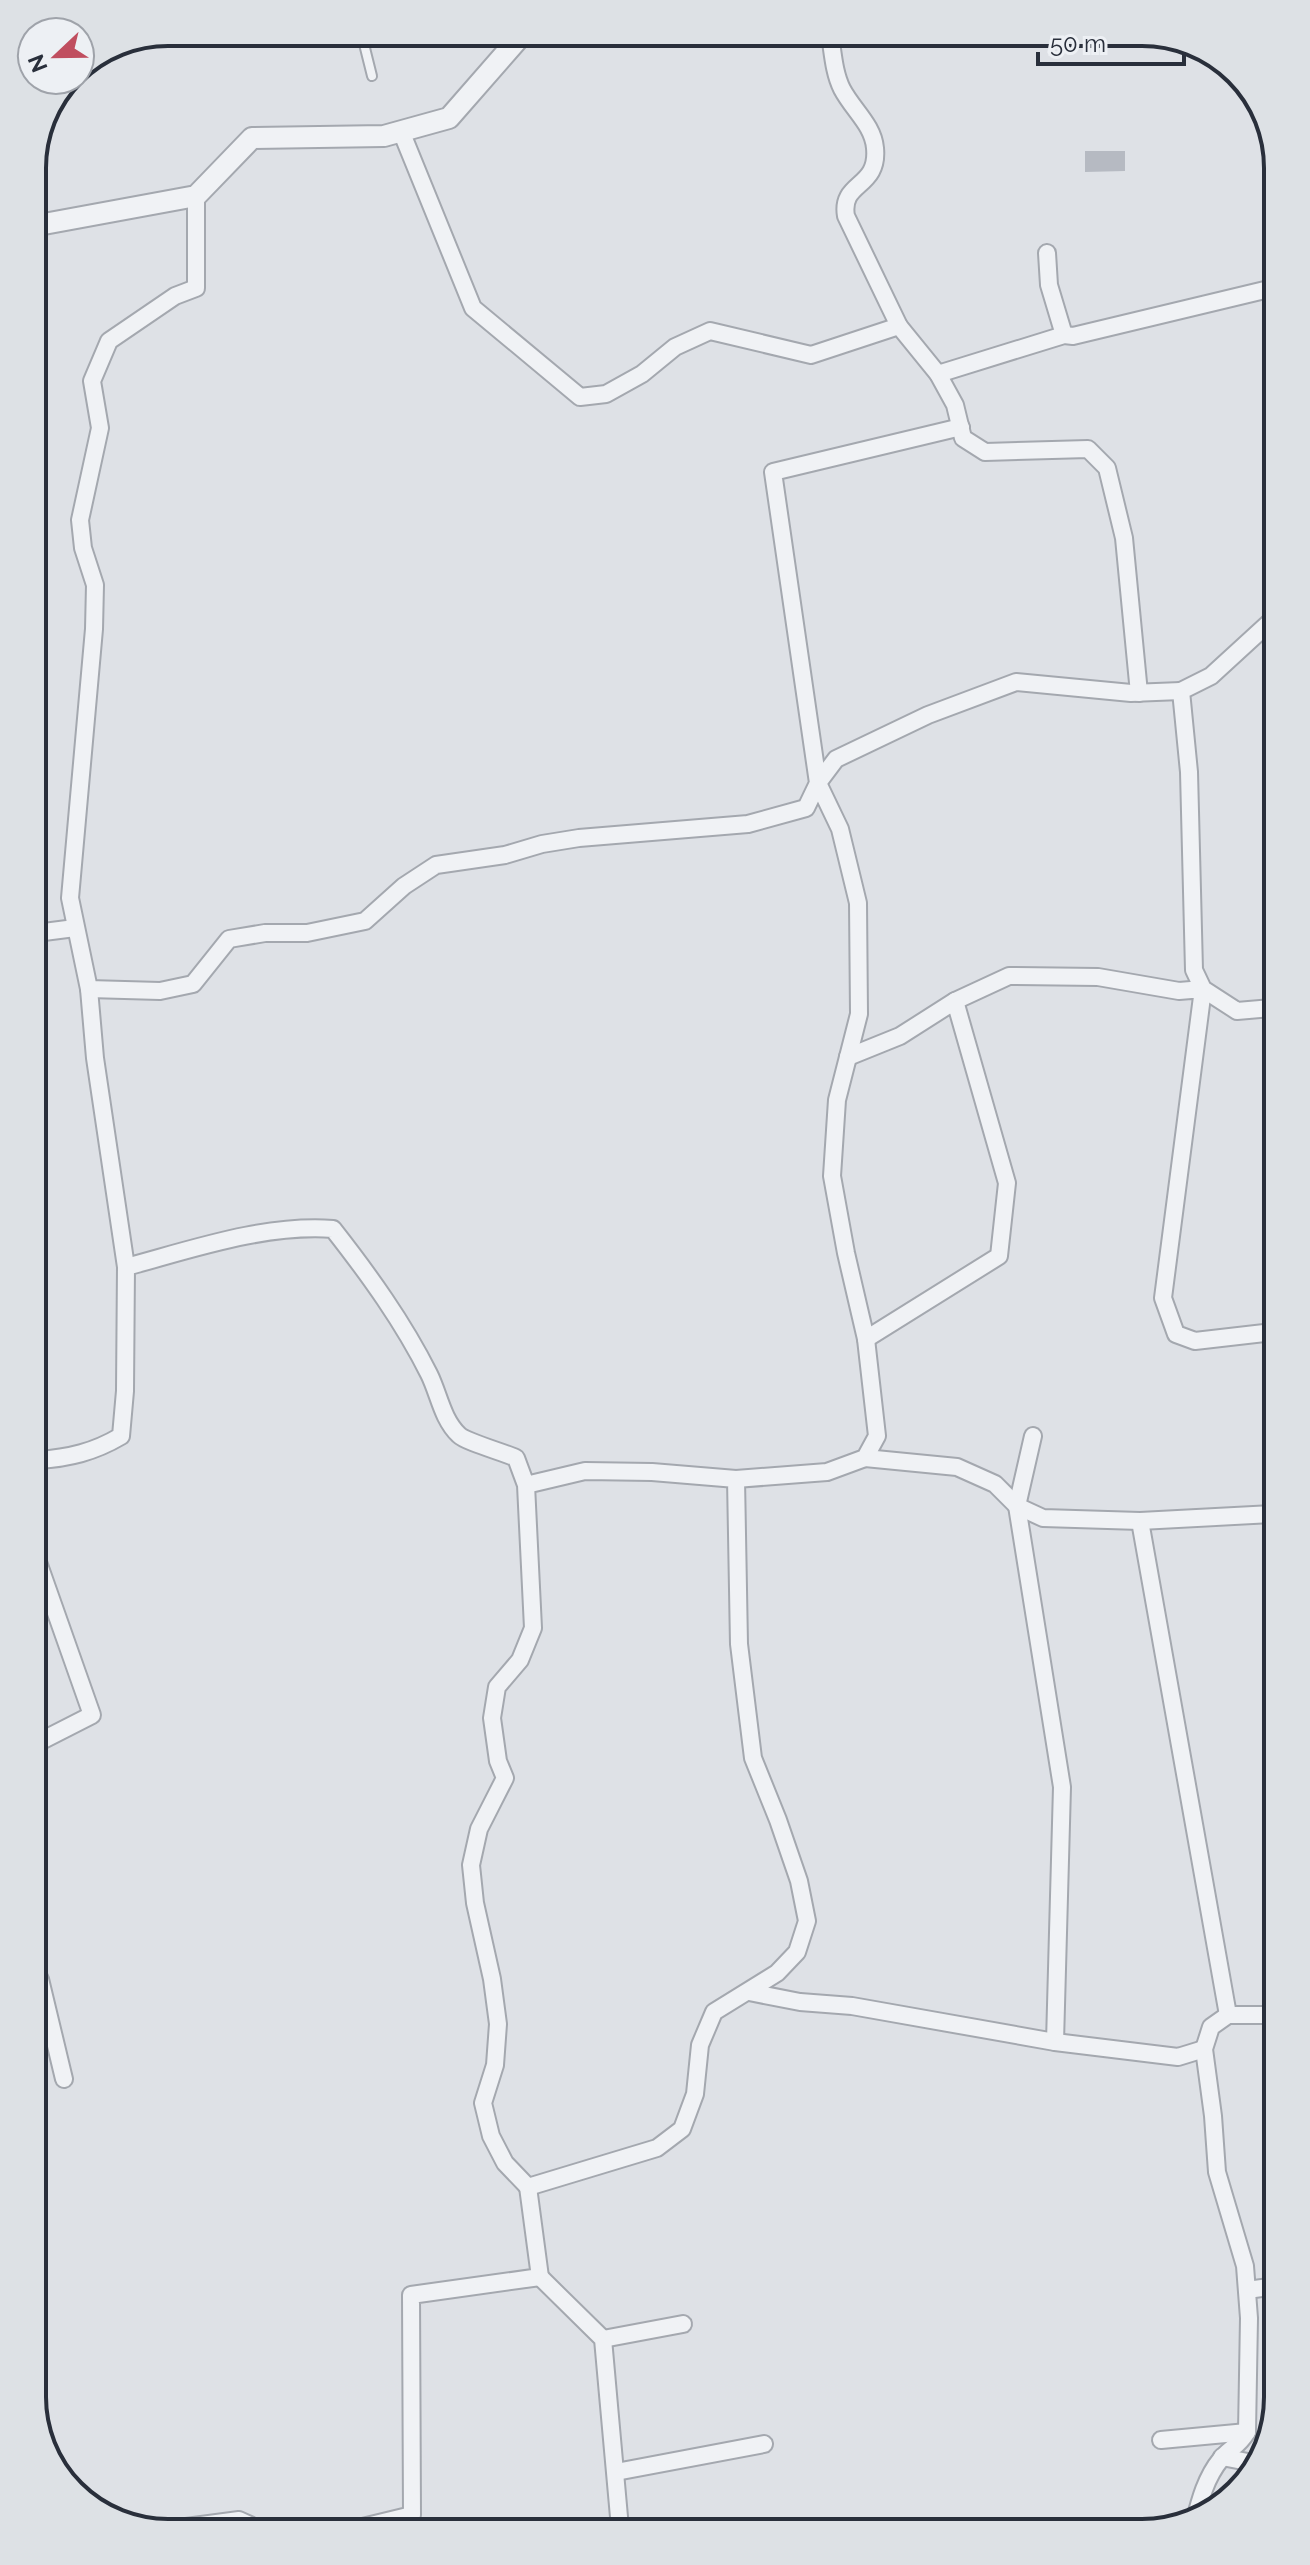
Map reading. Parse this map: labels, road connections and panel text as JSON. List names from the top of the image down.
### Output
{
  "scale_bar": "50 m",
  "north": "left"
}
